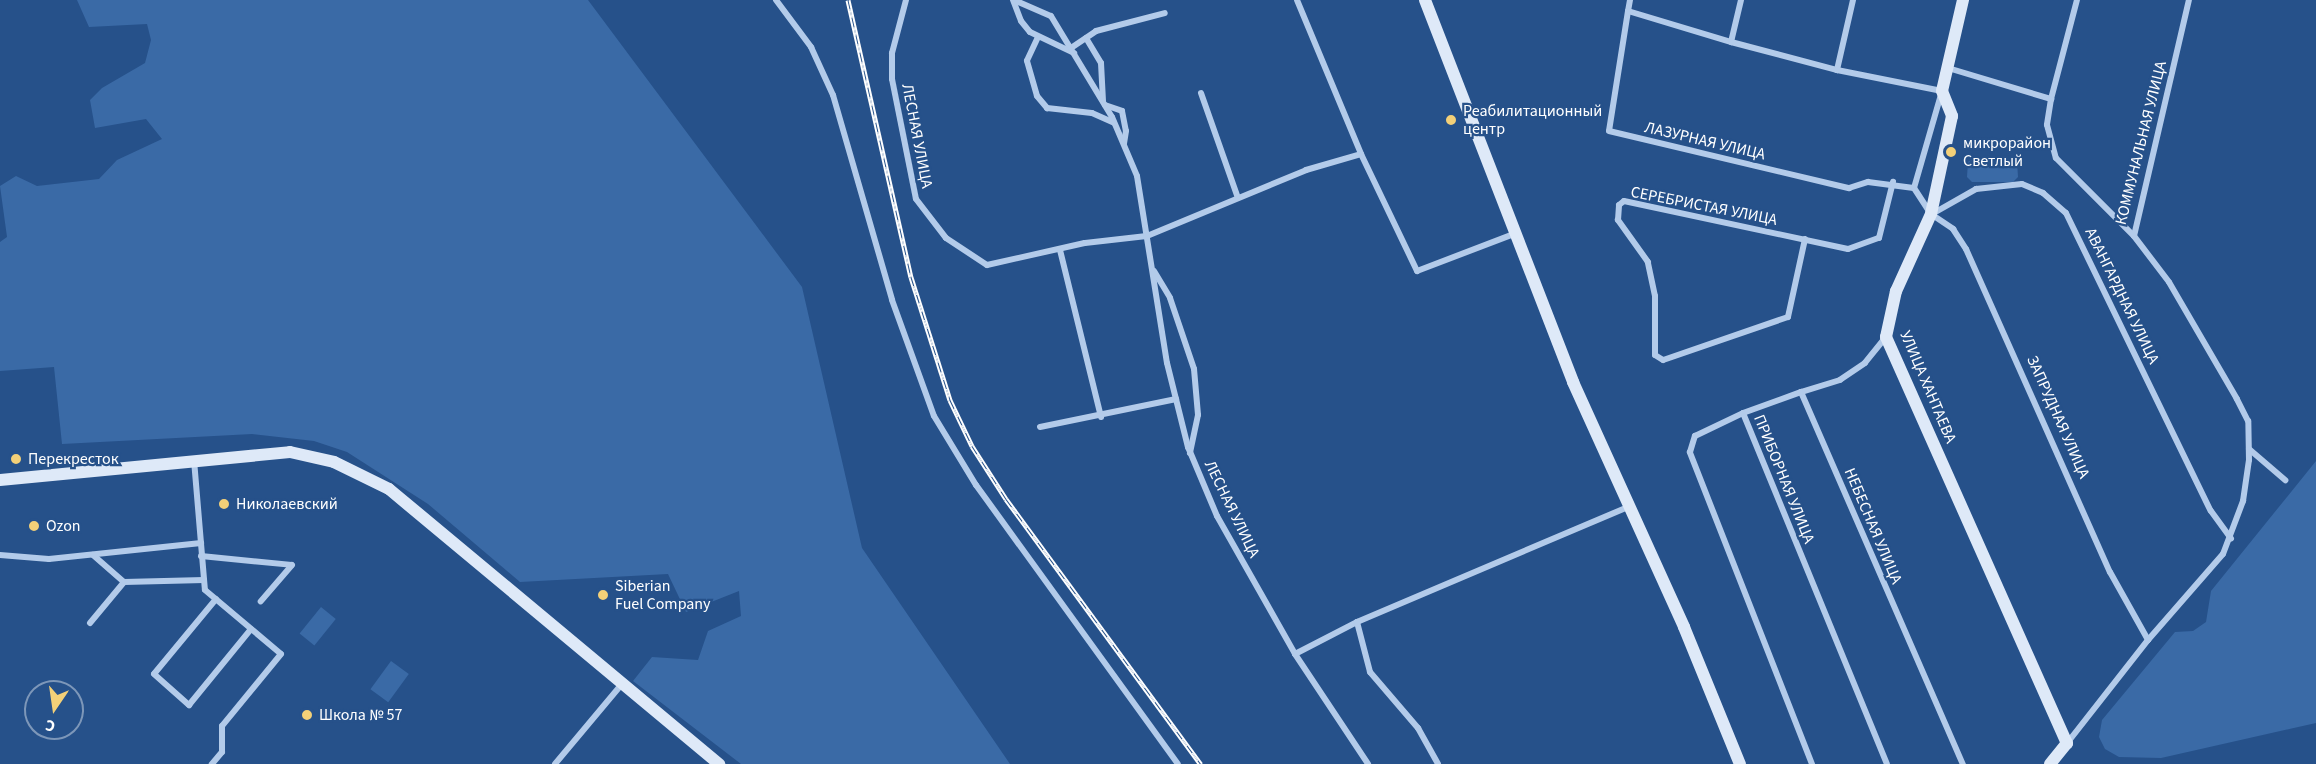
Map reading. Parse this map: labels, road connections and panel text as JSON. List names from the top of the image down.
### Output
{
  "streets": {
    "street": [
      "ЛЕСНАЯ УЛИЦА",
      "ЛАЗУРНАЯ УЛИЦА",
      "КОММУНАЛЬНАЯ УЛИЦА",
      "СЕРЕБРИСТАЯ УЛИЦА",
      "АВАНГАРДНАЯ УЛИЦА",
      "УЛИЦА ХАНТАЕВА",
      "ЗАПРУДНАЯ УЛИЦА",
      "ПРИБОРНАЯ УЛИЦА",
      "НЕБЕСНАЯ УЛИЦА"
    ]
  },
  "crossings": [
    ["ЛАЗУРНАЯ УЛИЦА", "СЕРЕБРИСТАЯ УЛИЦА"],
    ["АВАНГАРДНАЯ УЛИЦА", "УЛИЦА ХАНТАЕВА"],
    ["АВАНГАРДНАЯ УЛИЦА", "ЗАПРУДНАЯ УЛИЦА"],
    ["УЛИЦА ХАНТАЕВА", "ЗАПРУДНАЯ УЛИЦА"]
  ],
  "places": [
    "Реабилитационный центр",
    "микрорайон Светлый",
    "Перекресток",
    "Николаевский",
    "Ozon",
    "Siberian Fuel Company",
    "Школа № 57"
  ],
  "north": "bottom"
}
